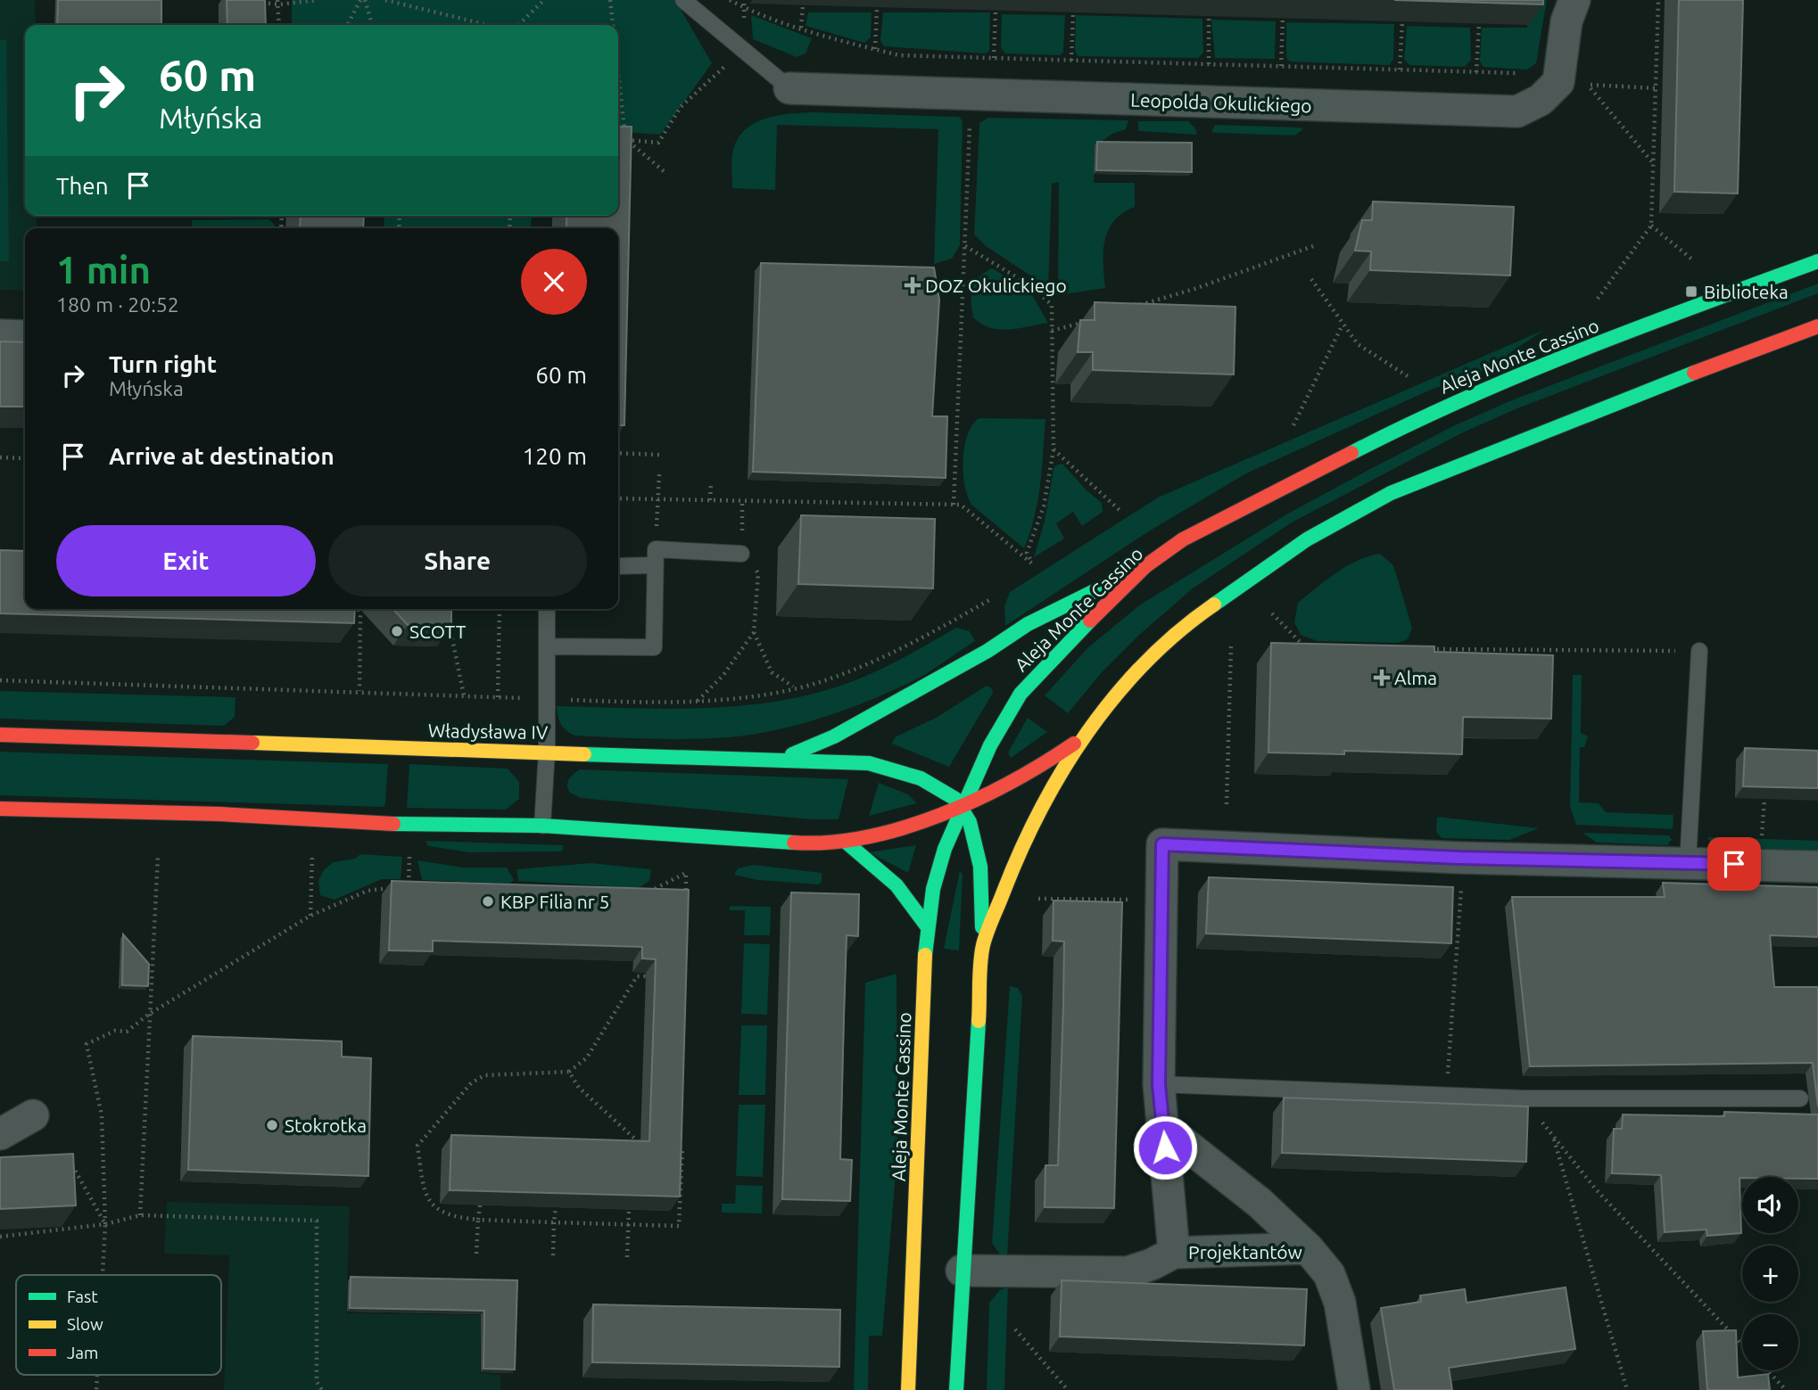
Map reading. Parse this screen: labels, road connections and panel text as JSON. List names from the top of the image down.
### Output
{
  "streets": {
    "street": [
      "Leopolda Okulickiego",
      "Aleja Monte Cassino",
      "Władysława IV",
      "Projektantów"
    ]
  },
  "crossings": [
    ["Aleja Monte Cassino", "Władysława IV"]
  ],
  "places": {
    "health": ["DOZ Okulickiego", "Alma"],
    "transit": ["Biblioteka"],
    "other": ["SCOTT", "KBP Filia nr 5", "Stokrotka"]
  },
  "legend": ["Fast", "Slow", "Jam"],
  "page": {
    "turn": ["60 m", "Młyńska"],
    "then": "Then",
    "heading": ["1 min", "180 m · 20:52"],
    "list": [
      {
        "name": "Turn right",
        "note": "Młyńska",
        "value": "60 m"
      },
      {
        "name": "Arrive at destination",
        "value": "120 m"
      }
    ],
    "buttons": ["Exit", "Share"],
    "map_buttons": ["+", "−"]
  }
}
